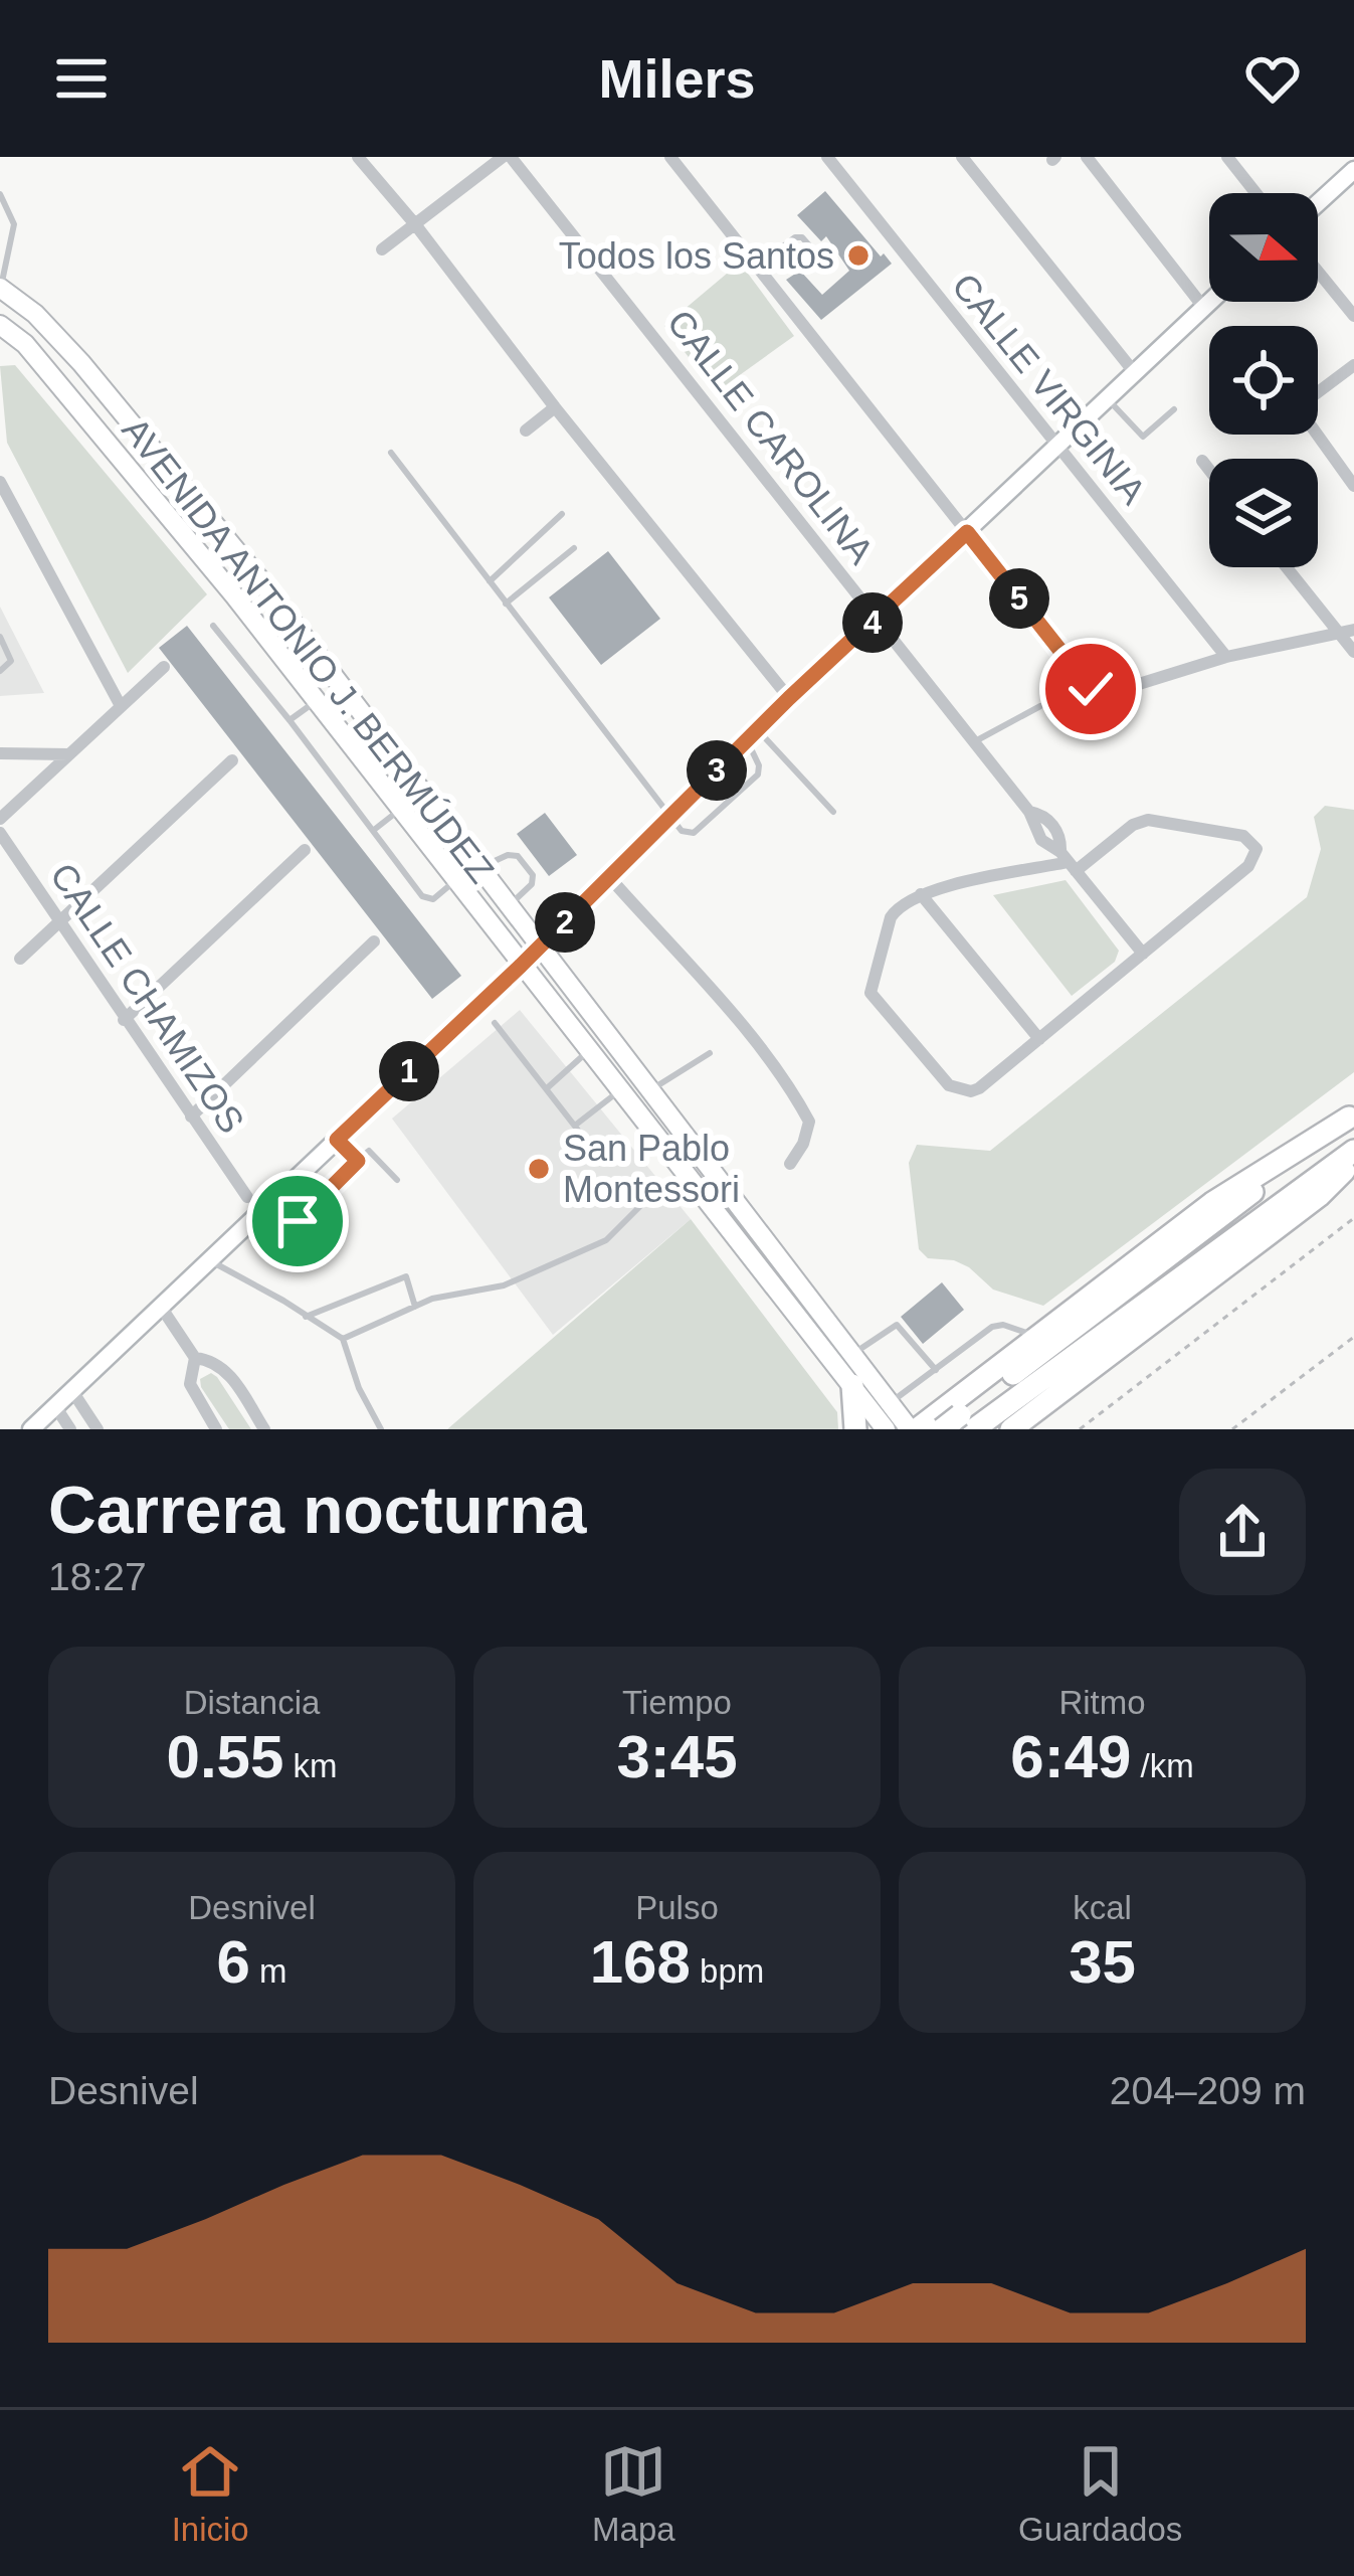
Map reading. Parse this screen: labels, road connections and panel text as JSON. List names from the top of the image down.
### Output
{
  "streets": {
    "main road": ["AVENIDA ANTONIO J. BERMÚDEZ"],
    "street": ["CALLE VIRGINIA", "CALLE CAROLINA", "CALLE CHAMIZOS"]
  },
  "places": ["Todos los Santos", "San Pablo Montessori"],
  "north": "right",
  "page": {
    "header": "Milers",
    "pins": [
      "5",
      "4",
      "3",
      "2",
      "1"
    ],
    "heading": ["Carrera nocturna", "18:27"],
    "stats": [
      ["Distancia", "0.55 km"],
      ["Tiempo", "3:45"],
      ["Ritmo", "6:49 /km"],
      ["Desnivel", "6 m"],
      ["Pulso", "168 bpm"],
      ["kcal", "35"]
    ],
    "chart": ["Desnivel", "204–209 m"],
    "tabs": ["Inicio", "Mapa", "Guardados"]
  }
}
